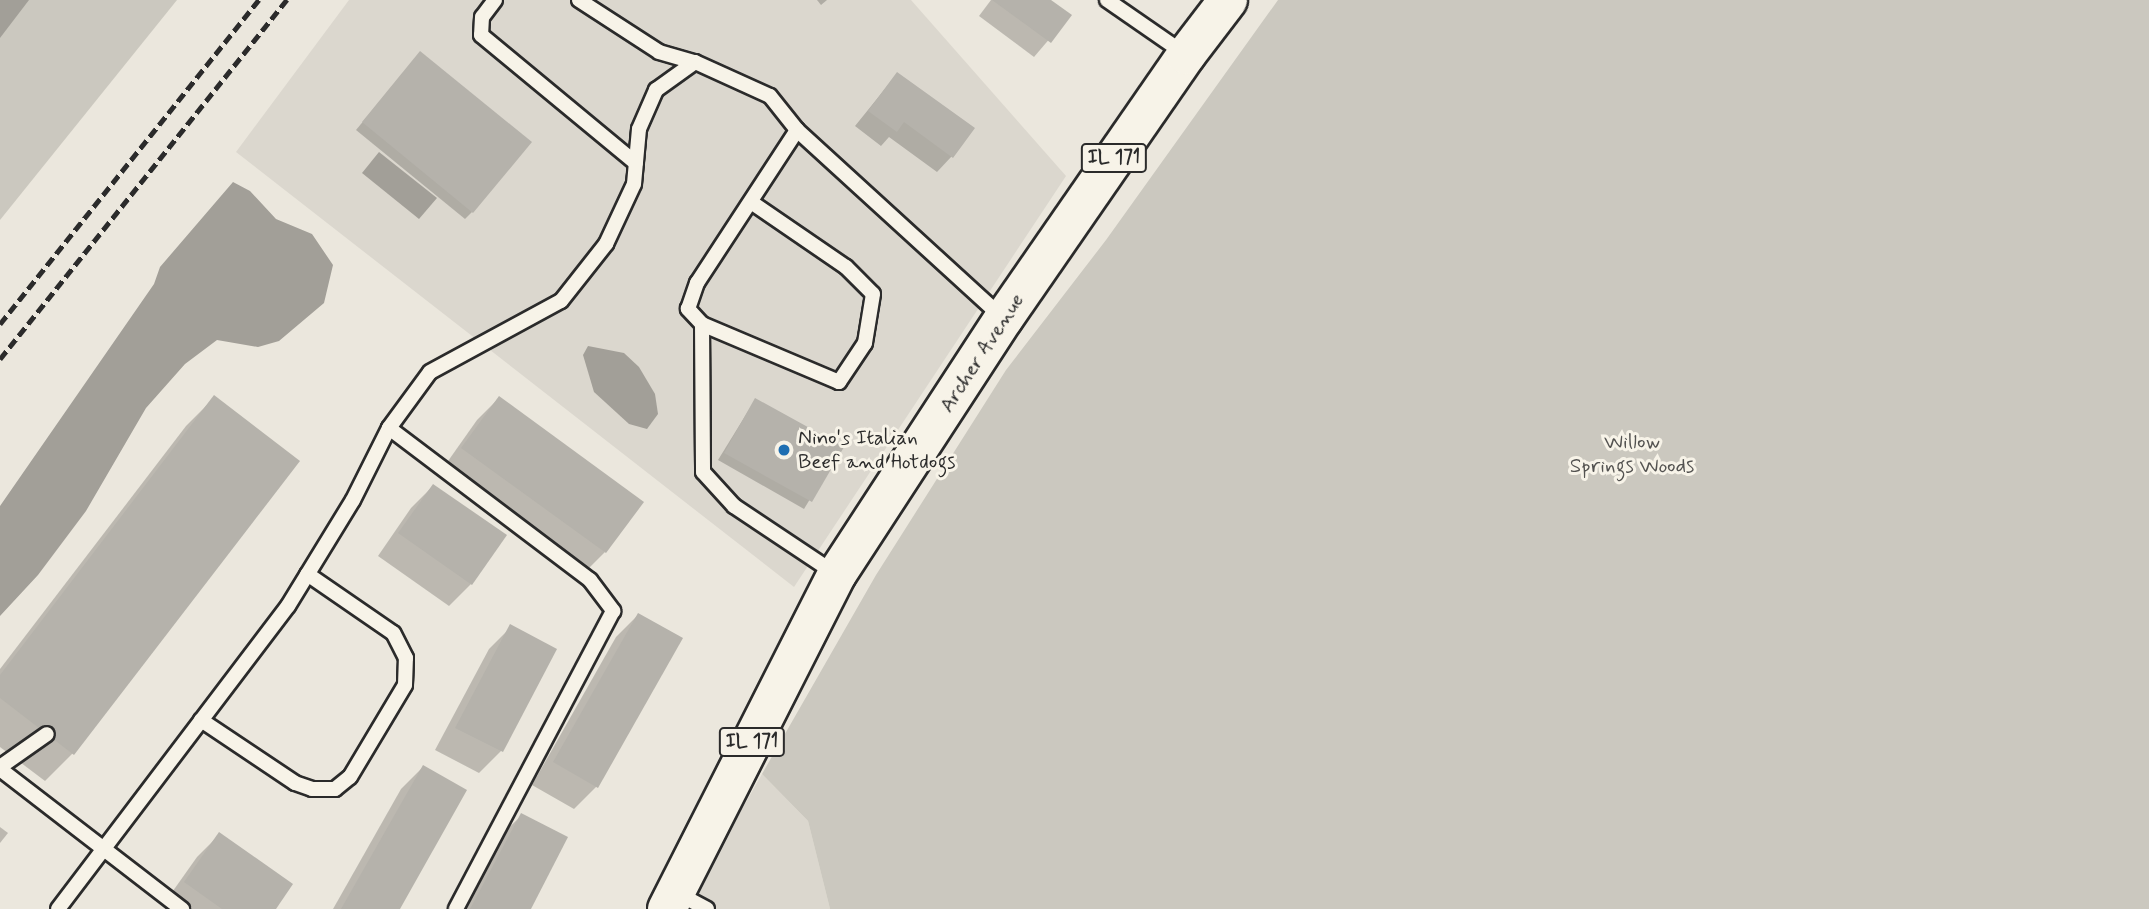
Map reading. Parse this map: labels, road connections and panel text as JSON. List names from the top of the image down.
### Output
{
  "streets": {
    "main road": ["IL 171", "Archer Avenue"]
  },
  "parks": ["Willow Springs Woods"],
  "places": ["Nino's Italian Beef and Hotdogs"]
}
